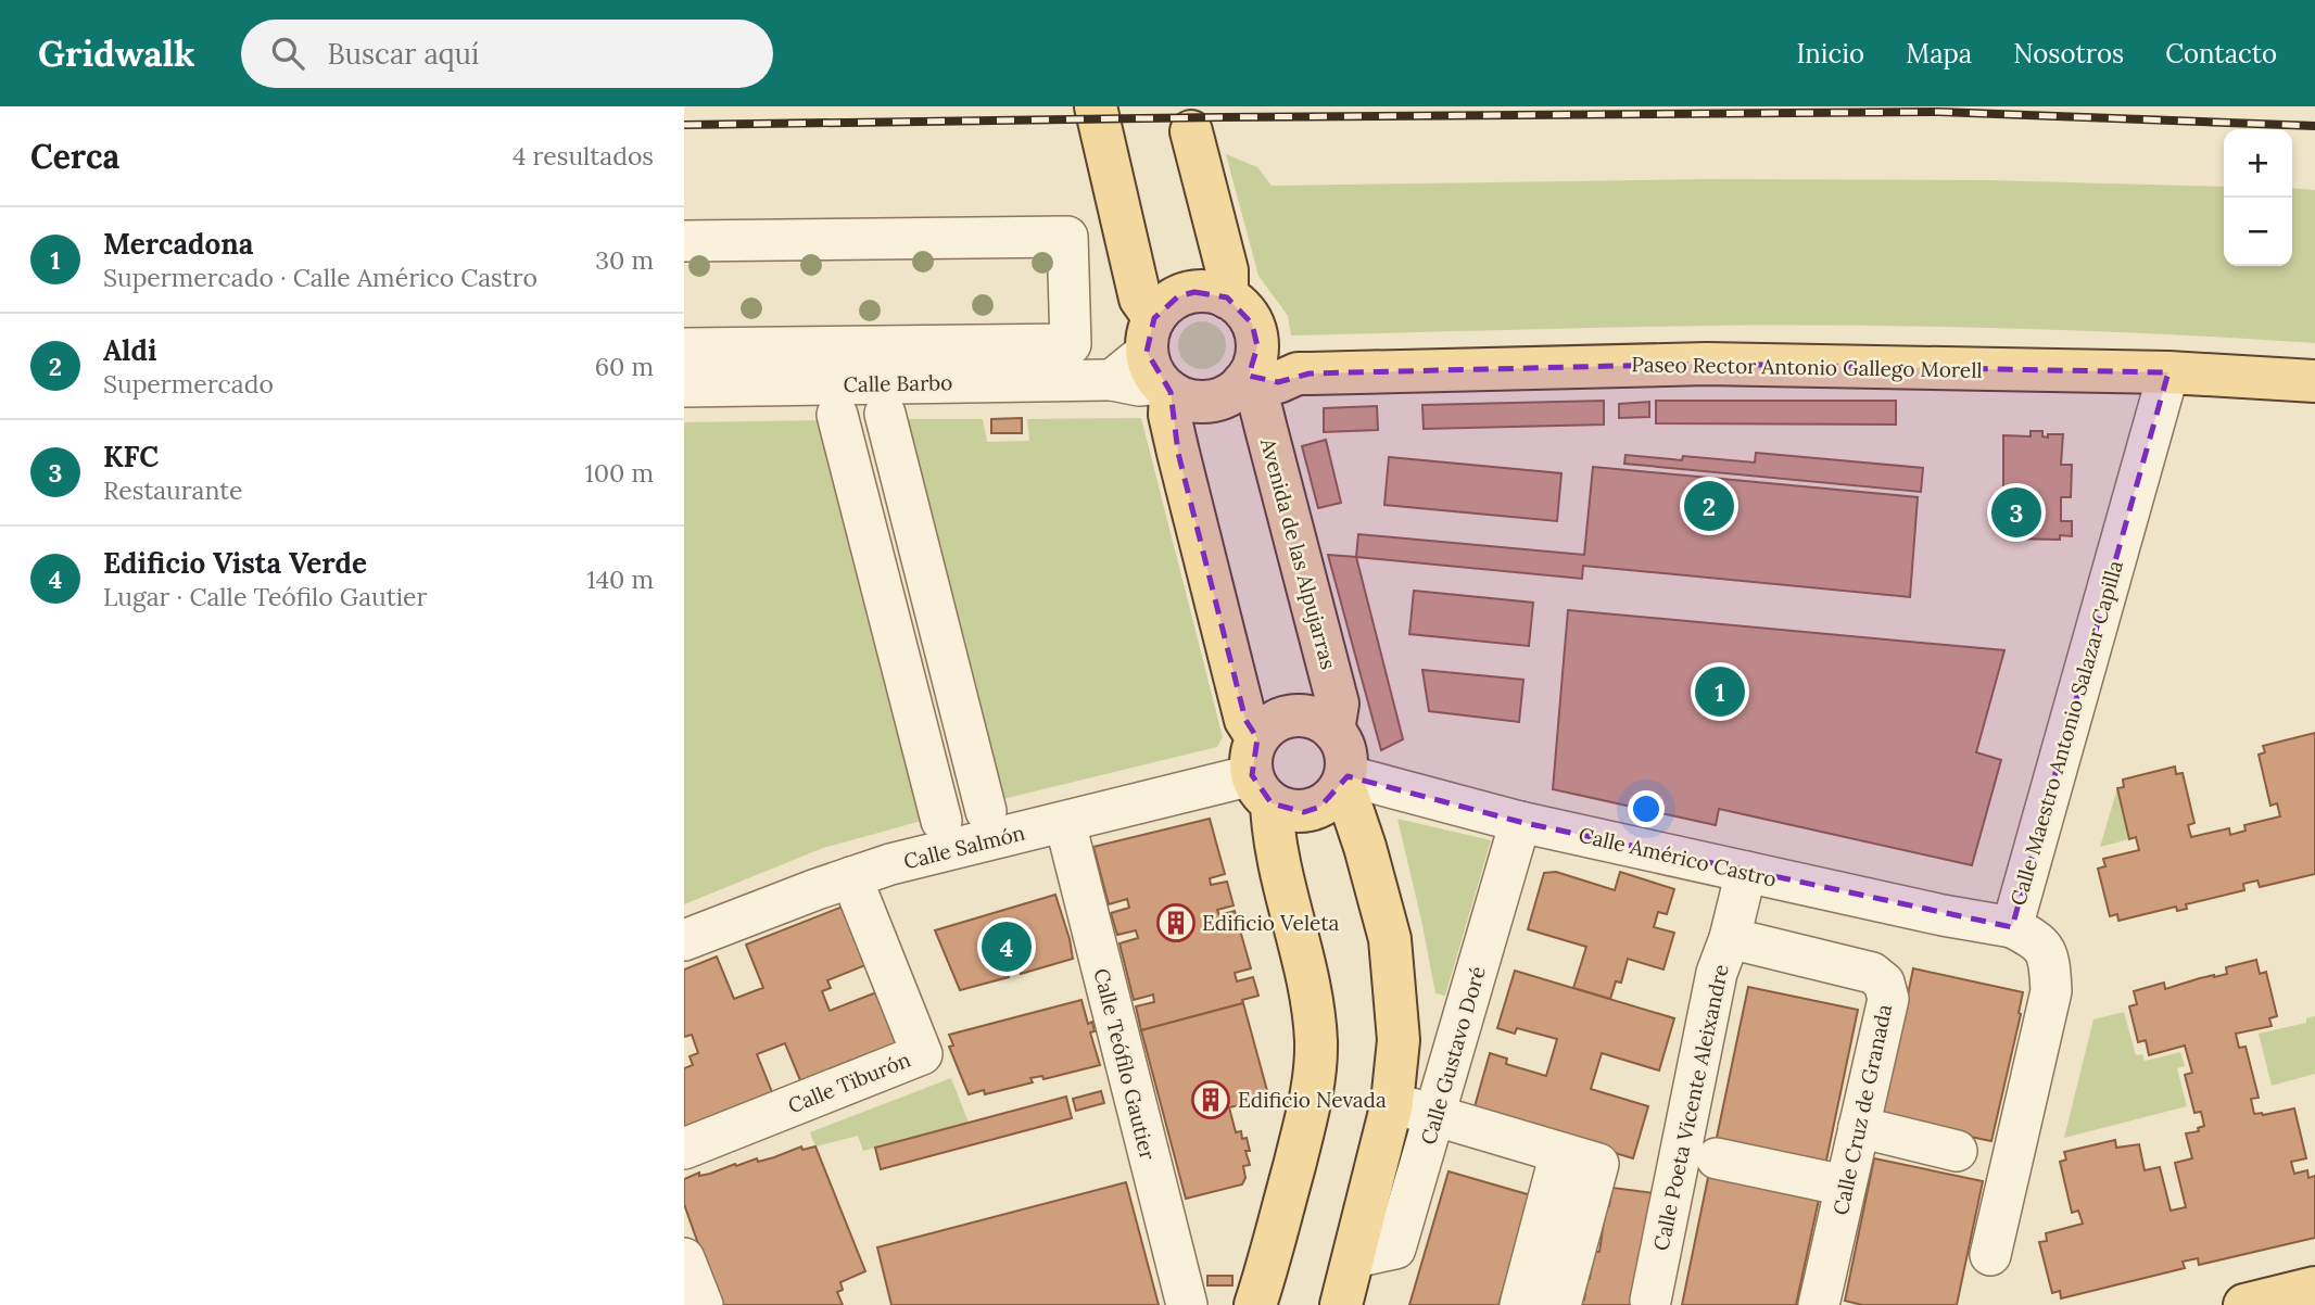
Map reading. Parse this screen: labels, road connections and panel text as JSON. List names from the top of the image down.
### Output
{
  "streets": {
    "main road": ["Paseo Rector Antonio Gallego Morell", "Avenida de las Alpujarras"],
    "street": [
      "Calle Barbo",
      "Calle Maestro Antonio Salazar Capilla",
      "Calle Salmón",
      "Calle Américo Castro",
      "Calle Gustavo Doré",
      "Calle Teófilo Gautier",
      "Calle Tiburón",
      "Calle Poeta Vicente Aleixandre",
      "Calle Cruz de Granada"
    ]
  },
  "crossings": [
    ["Paseo Rector Antonio Gallego Morell", "Calle Barbo"],
    ["Paseo Rector Antonio Gallego Morell", "Avenida de las Alpujarras"],
    ["Paseo Rector Antonio Gallego Morell", "Calle Maestro Antonio Salazar Capilla"],
    ["Calle Barbo", "Avenida de las Alpujarras"],
    ["Avenida de las Alpujarras", "Calle Salmón"],
    ["Avenida de las Alpujarras", "Calle Américo Castro"],
    ["Calle Maestro Antonio Salazar Capilla", "Calle Américo Castro"],
    ["Calle Salmón", "Calle Américo Castro"],
    ["Calle Salmón", "Calle Teófilo Gautier"],
    ["Calle Salmón", "Calle Tiburón"],
    ["Calle Américo Castro", "Calle Gustavo Doré"],
    ["Calle Américo Castro", "Calle Poeta Vicente Aleixandre"],
    ["Calle Poeta Vicente Aleixandre", "Calle Cruz de Granada"]
  ],
  "places": {
    "building": ["Edificio Veleta", "Edificio Nevada"]
  },
  "page": {
    "header": "Gridwalk",
    "search": "Buscar aquí",
    "nav": [
      "Inicio",
      "Mapa",
      "Nosotros",
      "Contacto"
    ],
    "heading": ["Cerca", "4 resultados"],
    "map_buttons": ["+", "−"],
    "list": [
      {
        "mark": "1",
        "name": "Mercadona",
        "note": "Supermercado · Calle Américo Castro",
        "value": "30 m"
      },
      {
        "mark": "2",
        "name": "Aldi",
        "note": "Supermercado",
        "value": "60 m"
      },
      {
        "mark": "3",
        "name": "KFC",
        "note": "Restaurante",
        "value": "100 m"
      },
      {
        "mark": "4",
        "name": "Edificio Vista Verde",
        "note": "Lugar · Calle Teófilo Gautier",
        "value": "140 m"
      }
    ],
    "pins": [
      "2",
      "3",
      "1",
      "4"
    ]
  }
}
